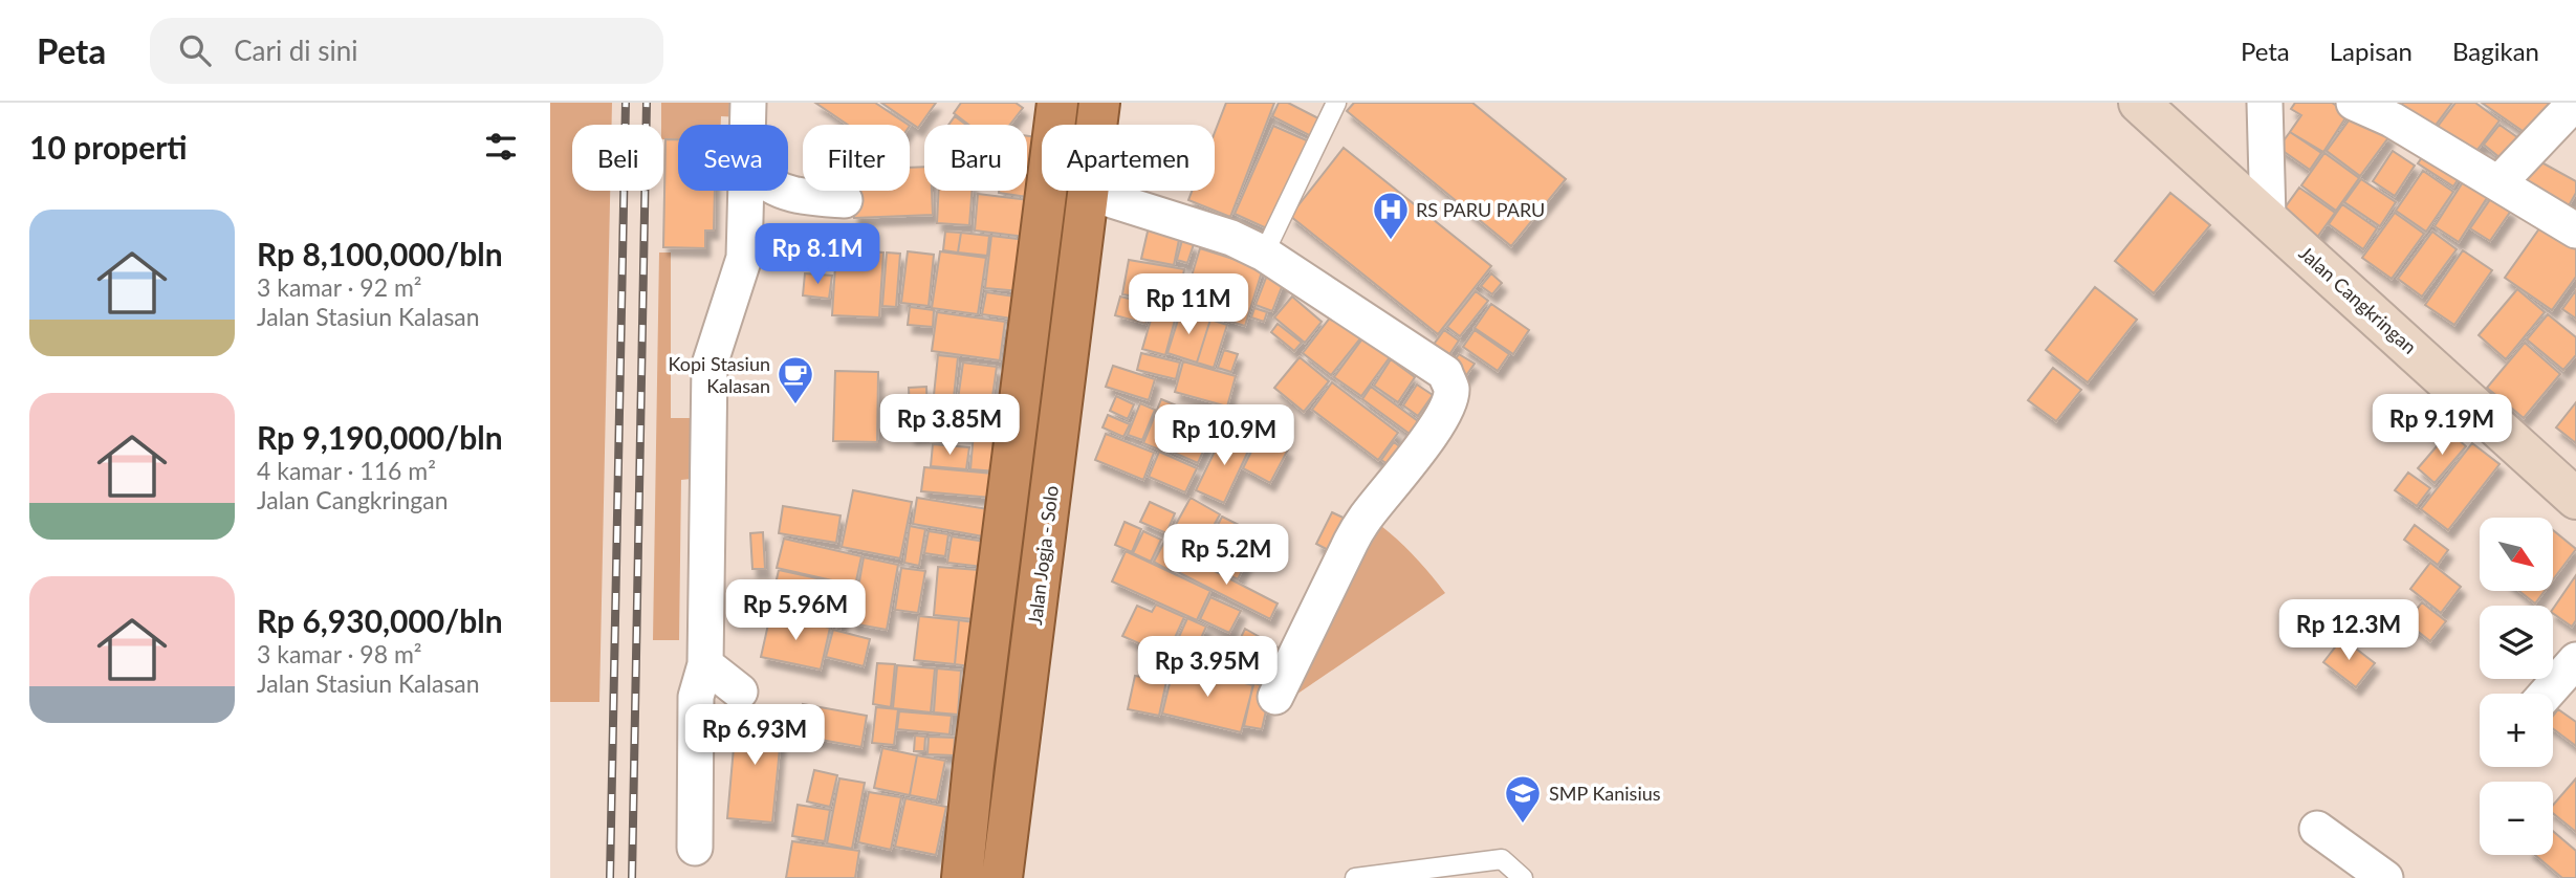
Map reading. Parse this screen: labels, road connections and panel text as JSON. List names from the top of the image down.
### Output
{
  "streets": {
    "highway": ["Jalan Jogja - Solo"],
    "main road": ["Jalan Cangkringan"]
  },
  "places": {
    "hospital": ["RS PARU PARU"],
    "cafe": ["Kopi Stasiun Kalasan"],
    "school or university": ["SMP Kanisius"]
  },
  "north": "bottom right",
  "page": {
    "header": "Peta",
    "search": "Cari di sini",
    "nav": ["Peta", "Lapisan", "Bagikan"],
    "heading": "10 properti",
    "chip": [
      "Beli",
      "Sewa",
      "Filter",
      "Baru",
      "Apartemen"
    ],
    "list": [
      {
        "name": "Rp 8,100,000/bln",
        "note": "3 kamar · 92 m² · Jalan Stasiun Kalasan"
      },
      {
        "name": "Rp 9,190,000/bln",
        "note": "4 kamar · 116 m² · Jalan Cangkringan"
      },
      {
        "name": "Rp 6,930,000/bln",
        "note": "3 kamar · 98 m² · Jalan Stasiun Kalasan"
      }
    ],
    "price": [
      "Rp 8.1M",
      "Rp 11M",
      "Rp 3.85M",
      "Rp 9.19M",
      "Rp 10.9M",
      "Rp 5.2M",
      "Rp 5.96M",
      "Rp 12.3M",
      "Rp 3.95M",
      "Rp 6.93M"
    ],
    "map_buttons": ["+", "−"]
  }
}
